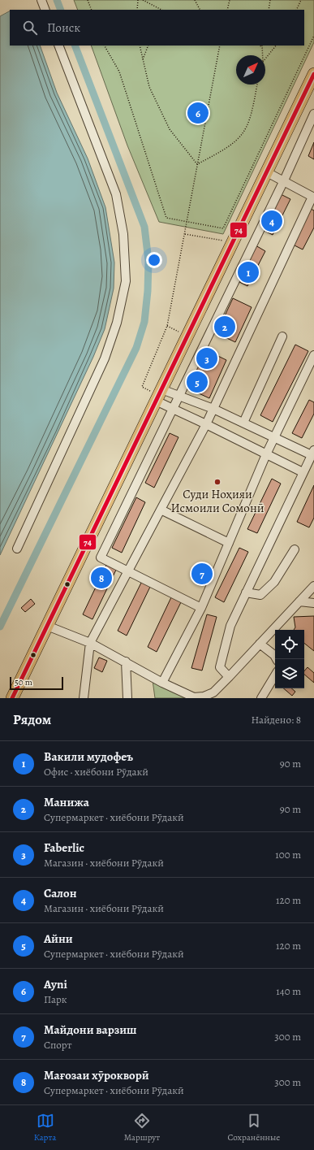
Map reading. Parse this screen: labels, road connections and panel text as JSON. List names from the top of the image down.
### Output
{
  "places": ["Суди Ноҳияи Исмоили Сомонӣ"],
  "lines": ["transit line 74"],
  "scale_bar": "50 m",
  "north": "top right",
  "page": {
    "search": "Поиск",
    "pins": [
      "6",
      "4",
      "1",
      "2",
      "3",
      "5",
      "7",
      "8"
    ],
    "scale": "50 m",
    "heading": ["Рядом", "Найдено: 8"],
    "list": [
      {
        "mark": "1",
        "name": "Вакили мудофеъ",
        "note": "Офис · хиёбони Рӯдакӣ",
        "value": "90 m"
      },
      {
        "mark": "2",
        "name": "Манижа",
        "note": "Супермаркет · хиёбони Рӯдакӣ",
        "value": "90 m"
      },
      {
        "mark": "3",
        "name": "Faberlic",
        "note": "Магазин · хиёбони Рӯдакӣ",
        "value": "100 m"
      },
      {
        "mark": "4",
        "name": "Салон",
        "note": "Магазин · хиёбони Рӯдакӣ",
        "value": "120 m"
      },
      {
        "mark": "5",
        "name": "Айни",
        "note": "Супермаркет · хиёбони Рӯдакӣ",
        "value": "120 m"
      },
      {
        "mark": "6",
        "name": "Ayni",
        "note": "Парк",
        "value": "140 m"
      },
      {
        "mark": "7",
        "name": "Майдони варзиш",
        "note": "Спорт",
        "value": "300 m"
      },
      {
        "mark": "8",
        "name": "Мағозаи хӯрокворӣ",
        "note": "Супермаркет · хиёбони Рӯдакӣ",
        "value": "300 m"
      }
    ],
    "nav": ["Карта", "Маршрут", "Сохранённые"]
  }
}
